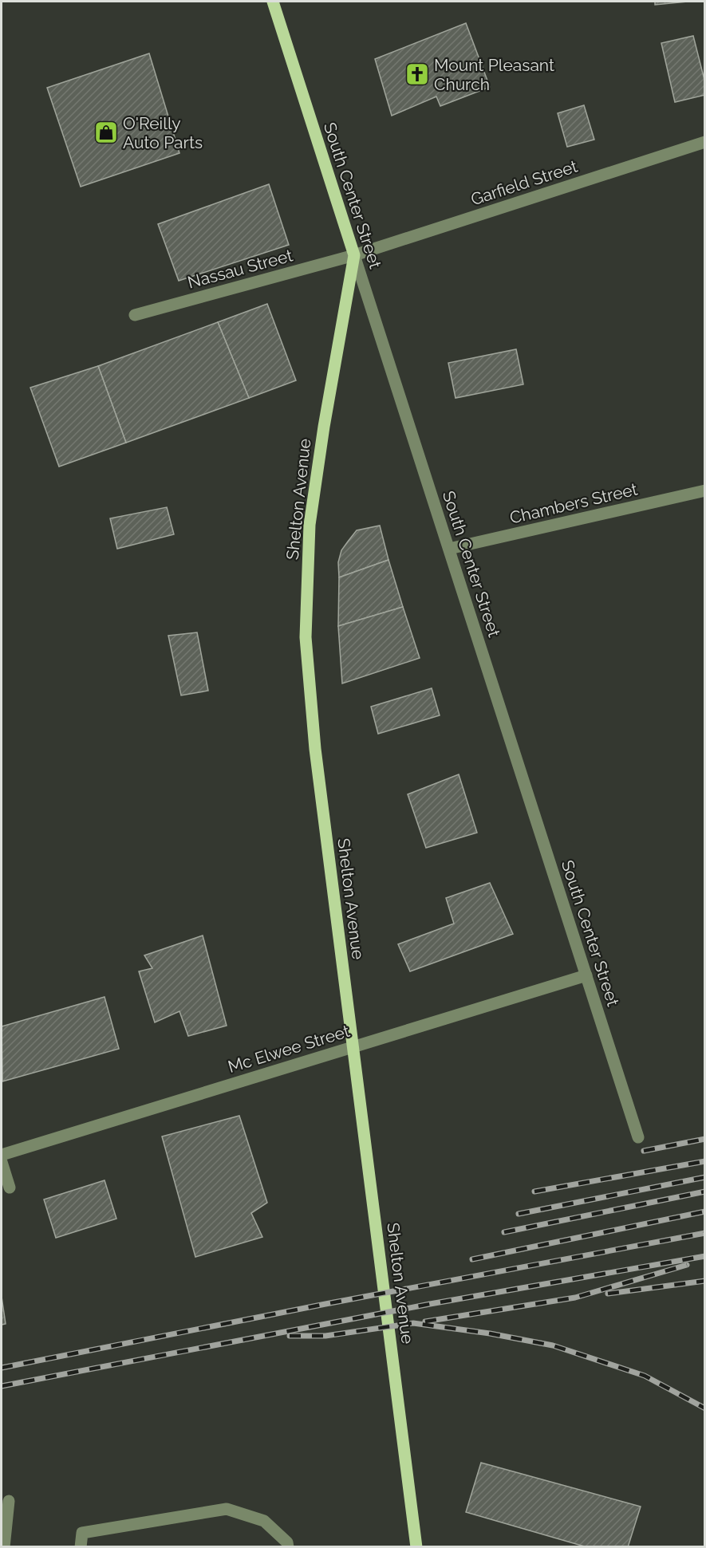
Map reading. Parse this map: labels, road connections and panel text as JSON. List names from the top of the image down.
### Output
{
  "streets": {
    "main road": ["South Center Street", "Shelton Avenue"],
    "street": [
      "Garfield Street",
      "Nassau Street",
      "Chambers Street",
      "Mc Elwee Street"
    ]
  },
  "crossings": [
    ["Garfield Street", "South Center Street"],
    ["Garfield Street", "Nassau Street"],
    ["Garfield Street", "Shelton Avenue"],
    ["South Center Street", "Nassau Street"],
    ["South Center Street", "Shelton Avenue"],
    ["South Center Street", "Chambers Street"],
    ["South Center Street", "Mc Elwee Street"],
    ["Nassau Street", "Shelton Avenue"],
    ["Shelton Avenue", "Mc Elwee Street"]
  ],
  "places": {
    "church": ["Mount Pleasant Church"],
    "shop": ["O'Reilly Auto Parts"]
  }
}
